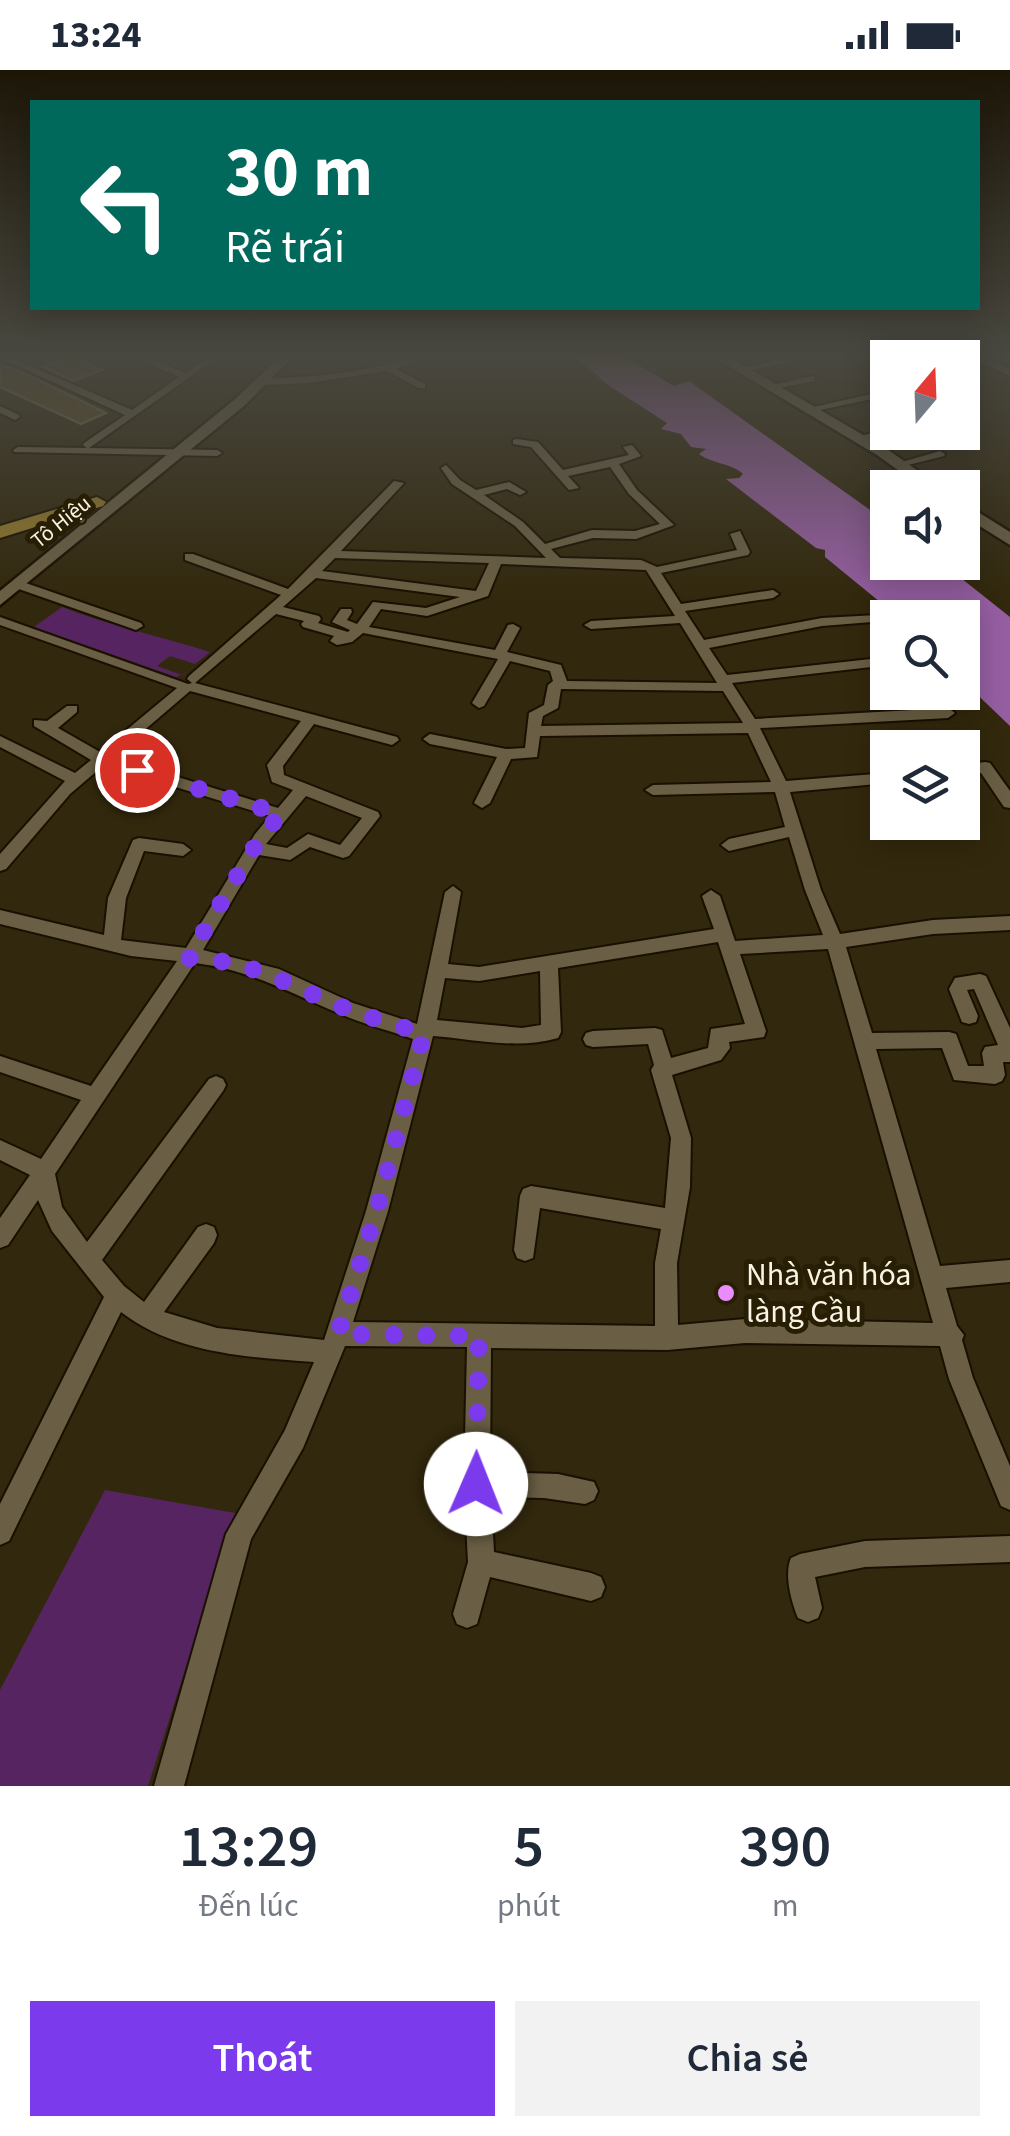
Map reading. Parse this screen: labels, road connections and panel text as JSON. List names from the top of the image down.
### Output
{
  "streets": {
    "main road": ["Tô Hiệu"]
  },
  "places": ["Nhà văn hóa làng Cầu"],
  "north": "top",
  "page": {
    "status": "13:24",
    "turn": ["30 m", "Rẽ trái"],
    "eta": [
      "13:29",
      "Đến lúc",
      "5",
      "phút",
      "390",
      "m"
    ],
    "buttons": ["Thoát", "Chia sẻ"]
  }
}
